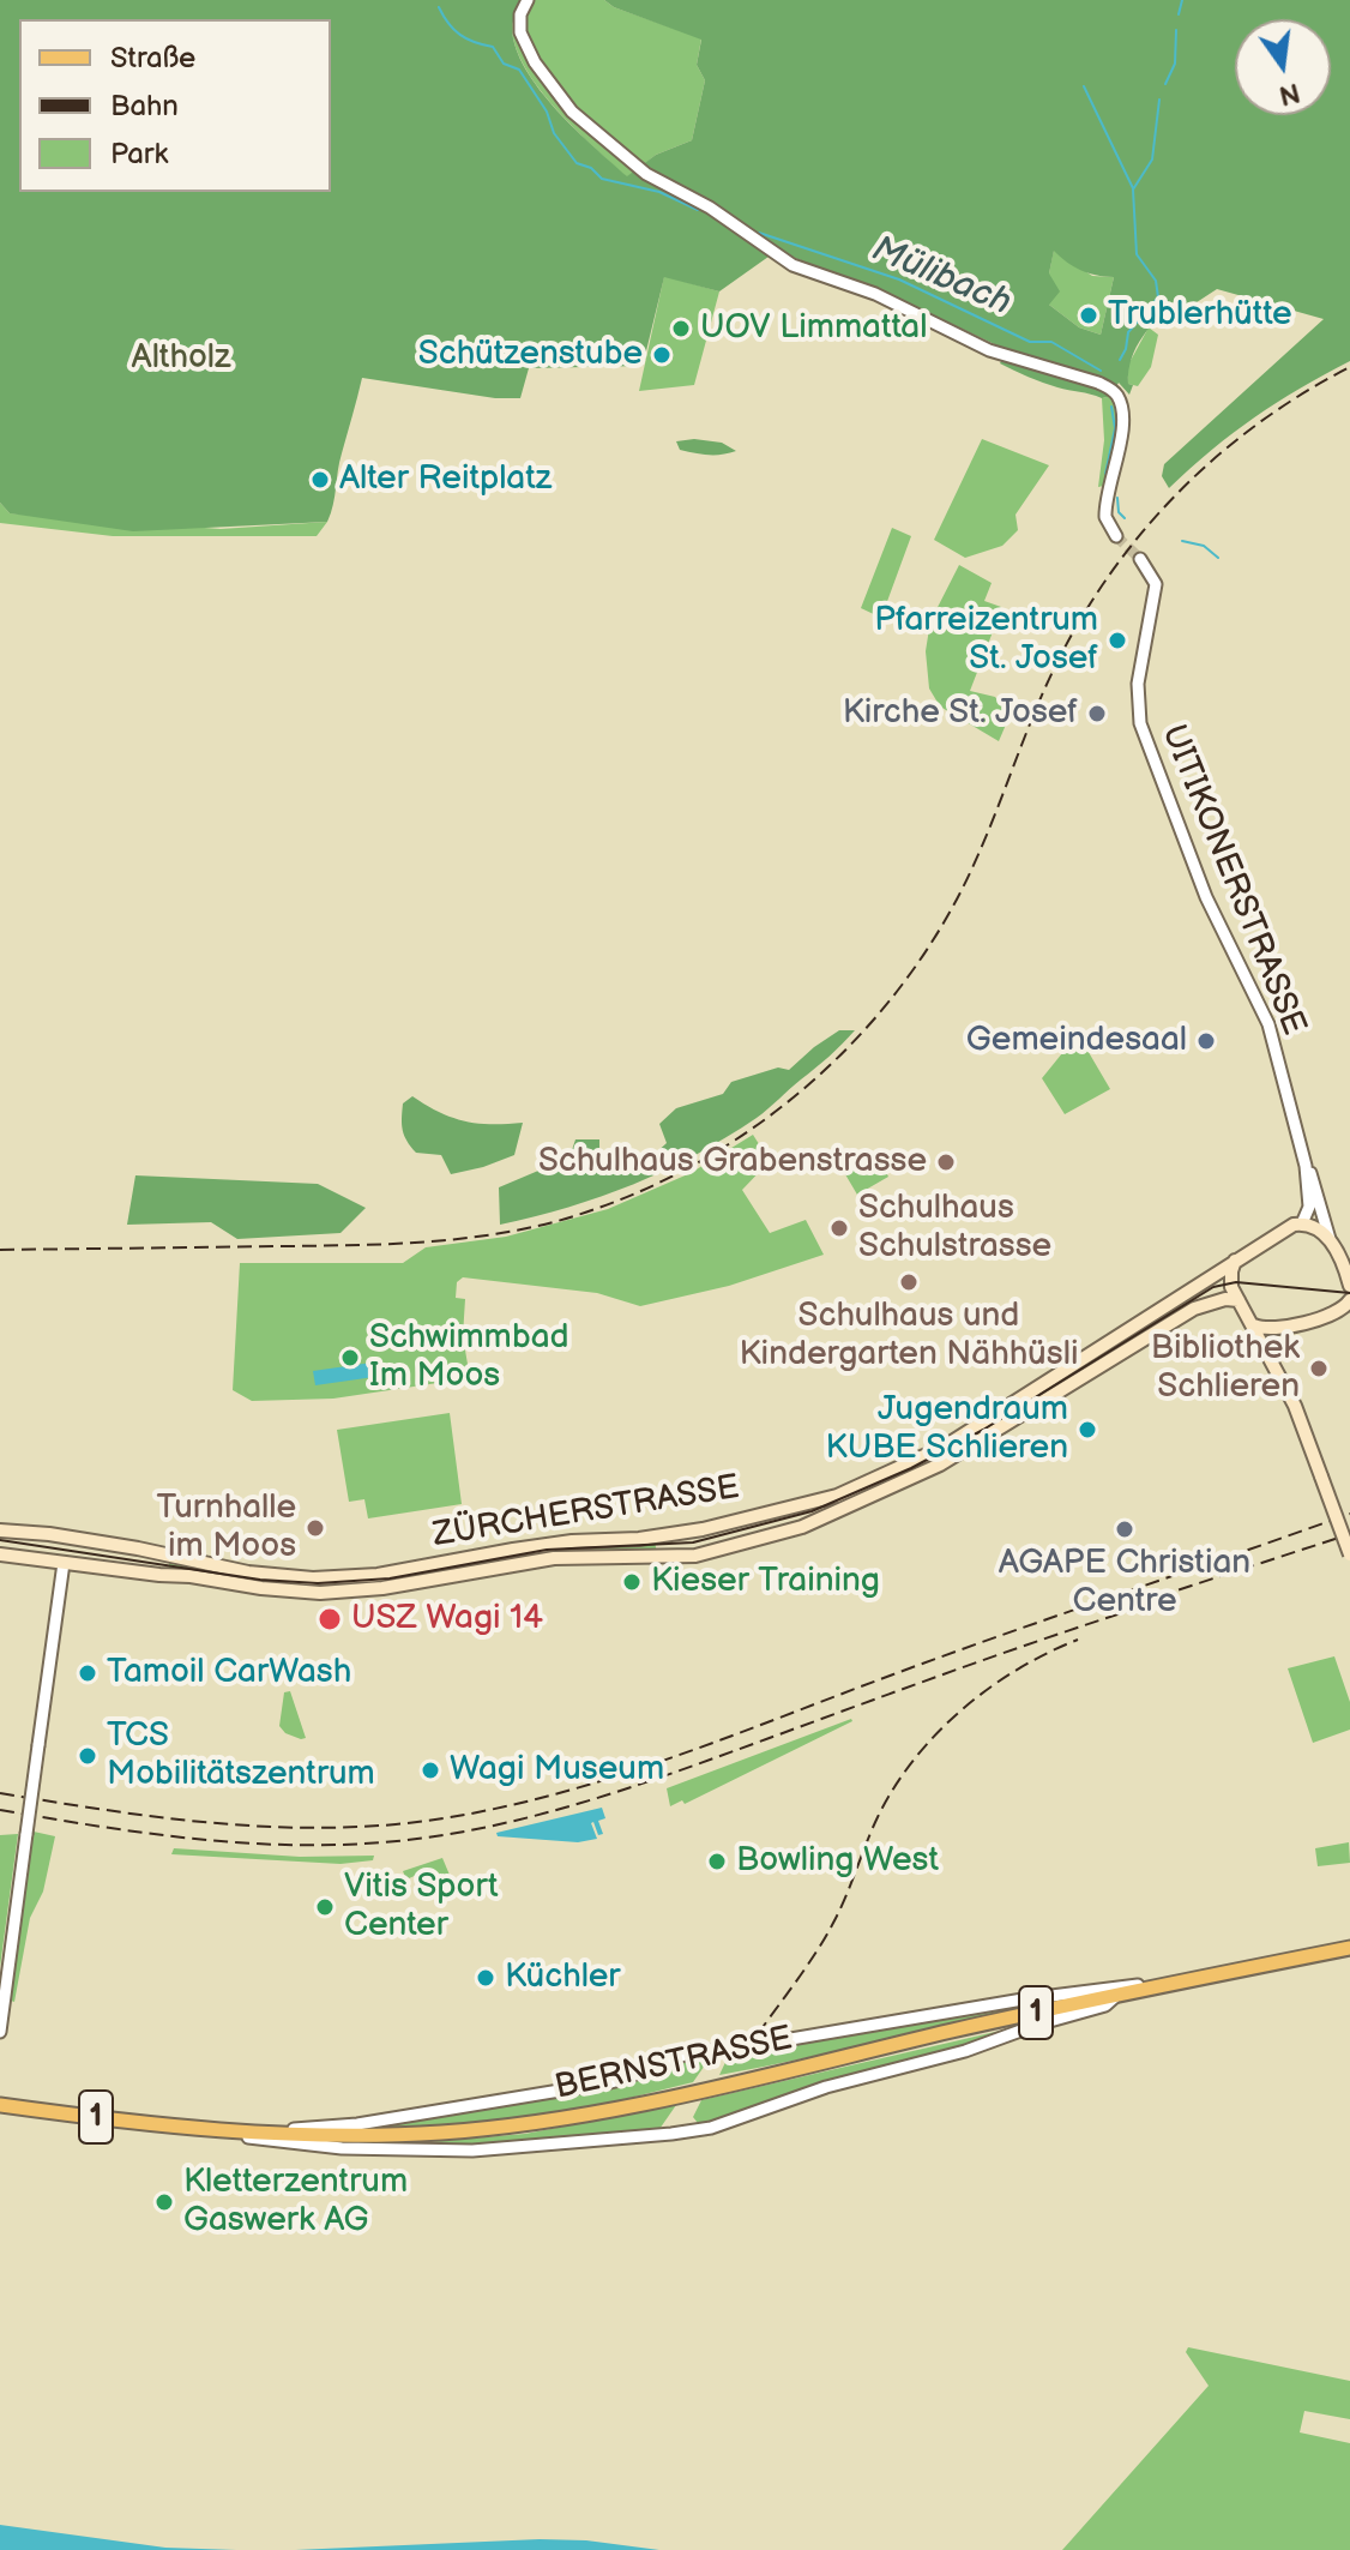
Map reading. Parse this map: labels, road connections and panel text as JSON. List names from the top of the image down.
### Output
{
  "streets": {
    "main road": ["ZÜRCHERSTRASSE", "1", "BERNSTRASSE"],
    "street": ["UITIKONERSTRASSE"]
  },
  "crossings": [
    ["UITIKONERSTRASSE", "ZÜRCHERSTRASSE"]
  ],
  "water": ["Mülibach"],
  "parks": ["Altholz"],
  "places": [
    "Trublerhütte",
    "UOV Limmattal",
    "Schützenstube",
    "Alter Reitplatz",
    "Pfarreizentrum St. Josef",
    "Kirche St. Josef",
    "Gemeindesaal",
    "Schulhaus Grabenstrasse",
    "Schulhaus Schulstrasse",
    "Schulhaus und Kindergarten Nähhüsli",
    "Schwimmbad Im Moos",
    "Bibliothek Schlieren",
    "Jugendraum KUBE Schlieren",
    "Turnhalle im Moos",
    "AGAPE Christian Centre",
    "Kieser Training",
    "USZ Wagi 14",
    "Tamoil CarWash",
    "TCS Mobilitätszentrum",
    "Wagi Museum",
    "Bowling West",
    "Vitis Sport Center",
    "Küchler",
    "Kletterzentrum Gaswerk AG"
  ],
  "legend": ["Straße", "Bahn", "Park"],
  "north": "bottom"
}
